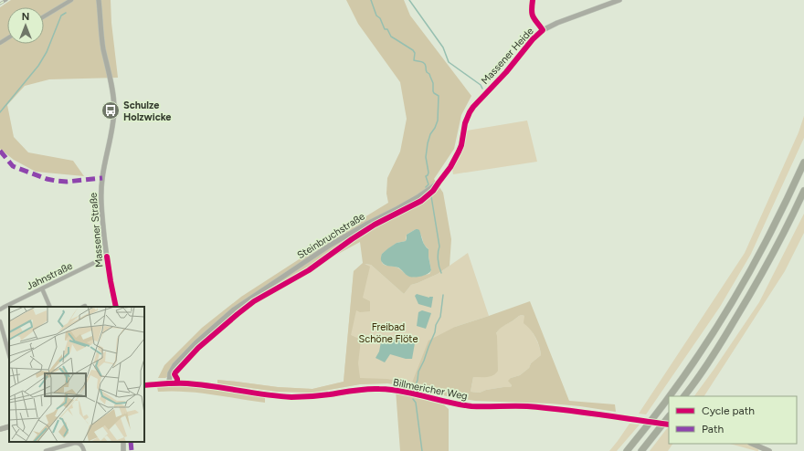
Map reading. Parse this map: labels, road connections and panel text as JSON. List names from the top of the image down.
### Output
{
  "streets": {
    "main road": ["Billmericher Weg"],
    "street": [
      "Massener Heide",
      "Massener Straße",
      "Steinbruchstraße",
      "Jahnstraße"
    ]
  },
  "crossings": [
    ["Massener Heide", "Steinbruchstraße"],
    ["Massener Straße", "Jahnstraße"],
    ["Steinbruchstraße", "Billmericher Weg"]
  ],
  "parks": ["Freibad Schöne Flöte"],
  "places": {
    "bus stop": ["Schulze Holzwicke"]
  },
  "legend": ["Cycle path", "Path"],
  "north": "top"
}
